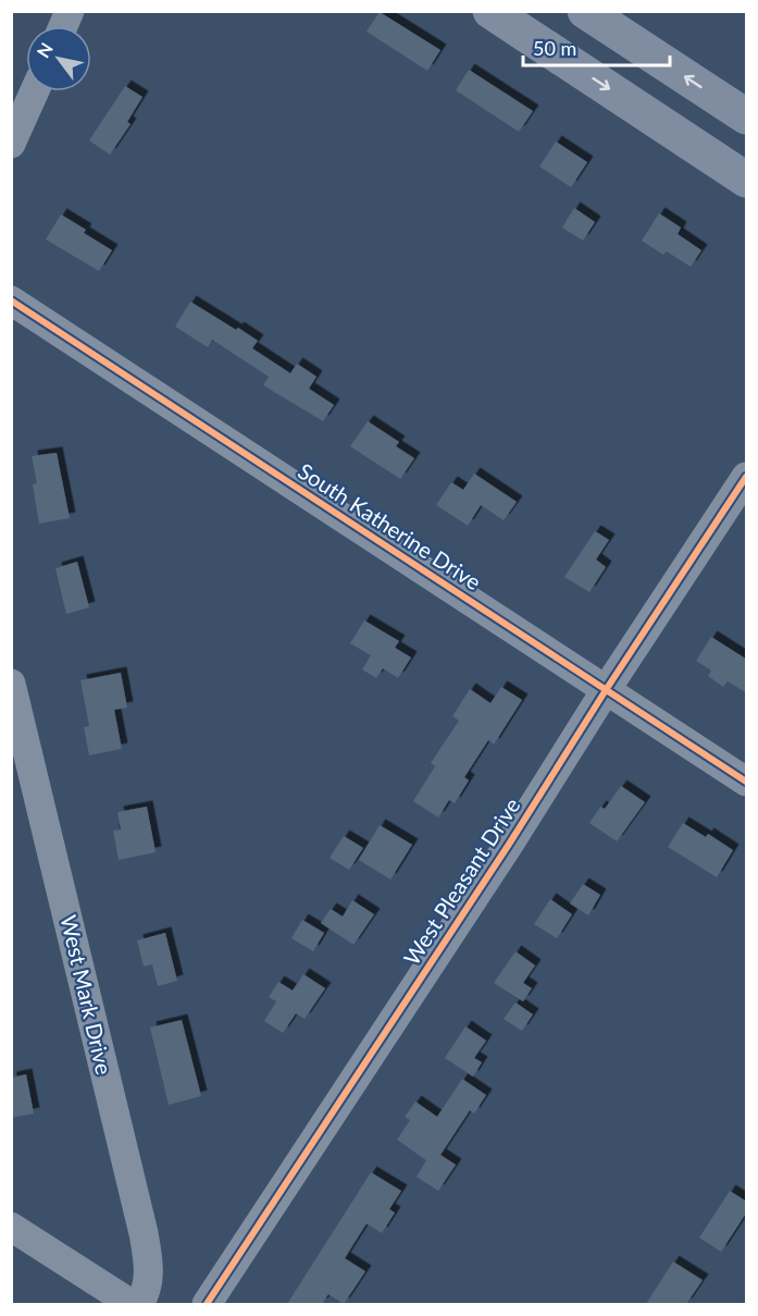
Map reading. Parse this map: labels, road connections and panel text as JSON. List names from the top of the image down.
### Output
{
  "streets": {
    "street": ["South Katherine Drive", "West Pleasant Drive", "West Mark Drive"]
  },
  "crossings": [
    ["South Katherine Drive", "West Pleasant Drive"]
  ],
  "scale_bar": "50 m",
  "north": "top left"
}
